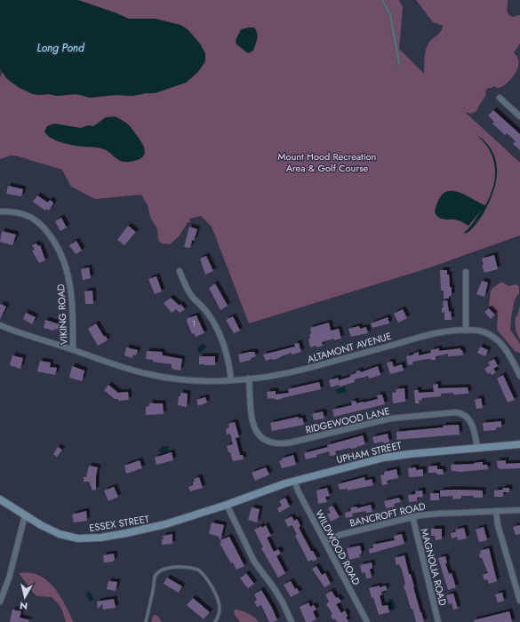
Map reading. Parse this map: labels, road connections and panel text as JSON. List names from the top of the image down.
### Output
{
  "streets": {
    "main road": ["UPHAM STREET", "ESSEX STREET"],
    "street": [
      "VIKING ROAD",
      "ALTAMONT AVENUE",
      "RIDGEWOOD LANE",
      "BANCROFT ROAD",
      "WILDWOOD ROAD",
      "MAGNOLIA ROAD"
    ]
  },
  "crossings": [
    ["VIKING ROAD", "ALTAMONT AVENUE"],
    ["ALTAMONT AVENUE", "RIDGEWOOD LANE"],
    ["RIDGEWOOD LANE", "UPHAM STREET"],
    ["UPHAM STREET", "ESSEX STREET"],
    ["UPHAM STREET", "WILDWOOD ROAD"],
    ["BANCROFT ROAD", "WILDWOOD ROAD"],
    ["BANCROFT ROAD", "MAGNOLIA ROAD"]
  ],
  "water": ["Long Pond"],
  "parks": ["Mount Hood Recreation Area & Golf Course"],
  "house_numbers": ["1"],
  "north": "bottom"
}
